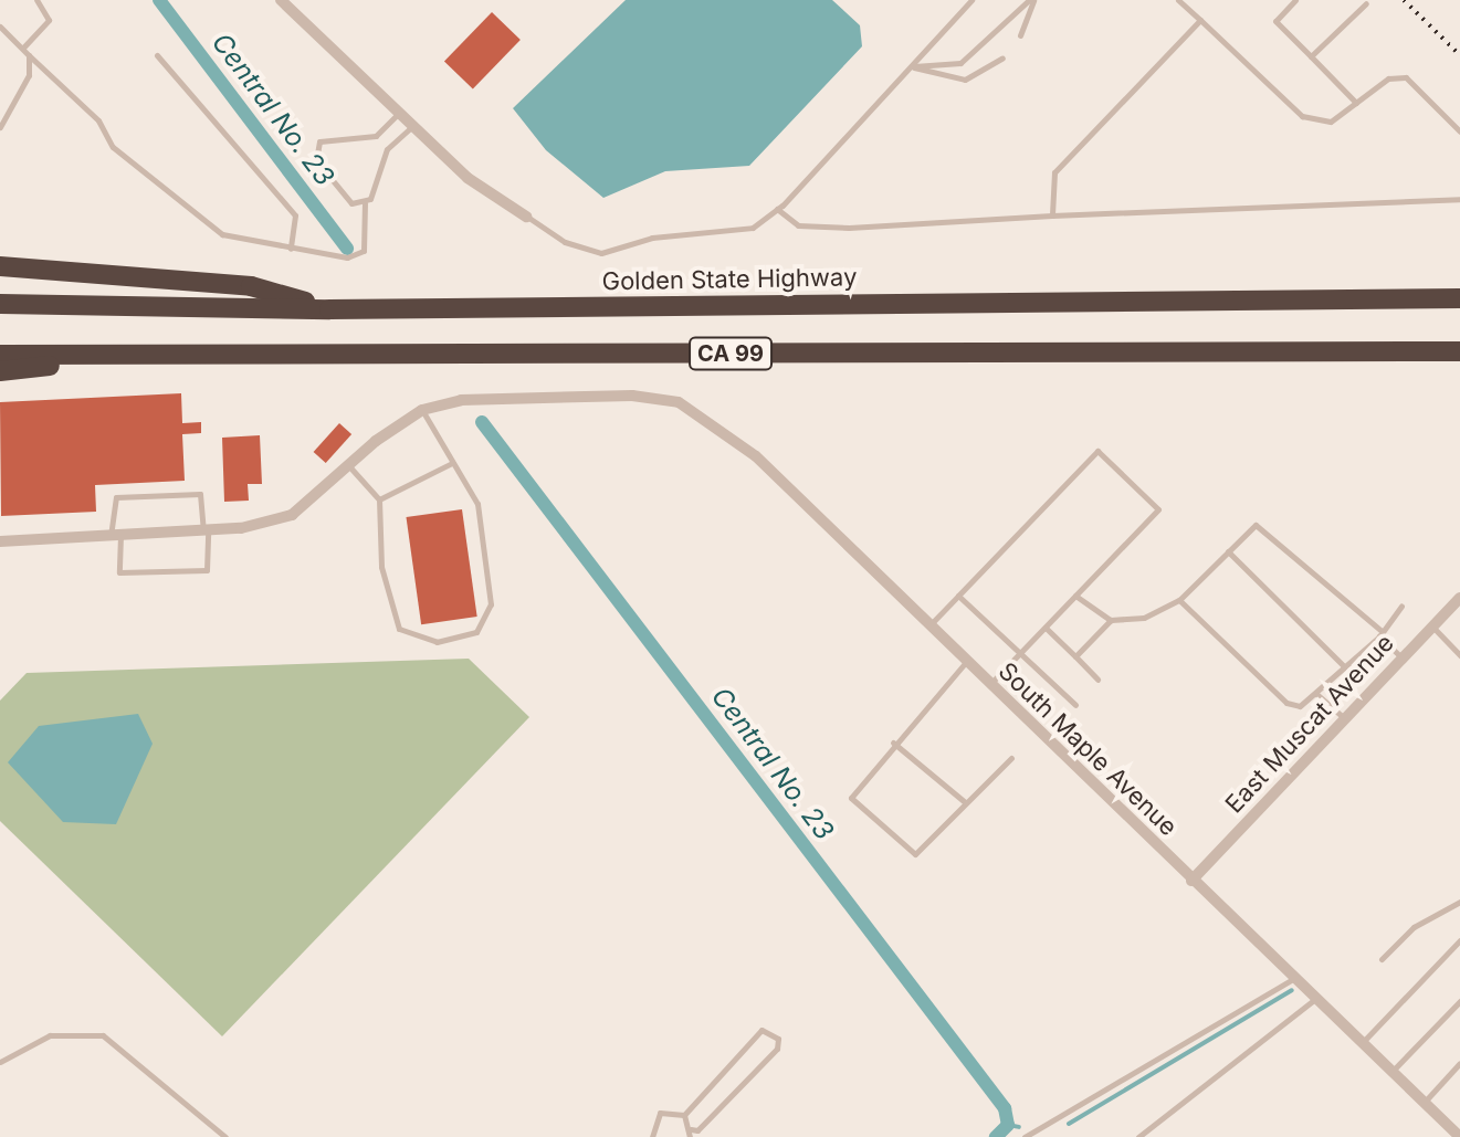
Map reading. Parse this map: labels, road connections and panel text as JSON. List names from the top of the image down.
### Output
{
  "streets": {
    "highway": ["Golden State Highway", "CA 99"],
    "street": ["East Muscat Avenue", "South Maple Avenue"]
  },
  "crossings": [
    ["East Muscat Avenue", "South Maple Avenue"]
  ],
  "water": ["Central No. 23"]
}
